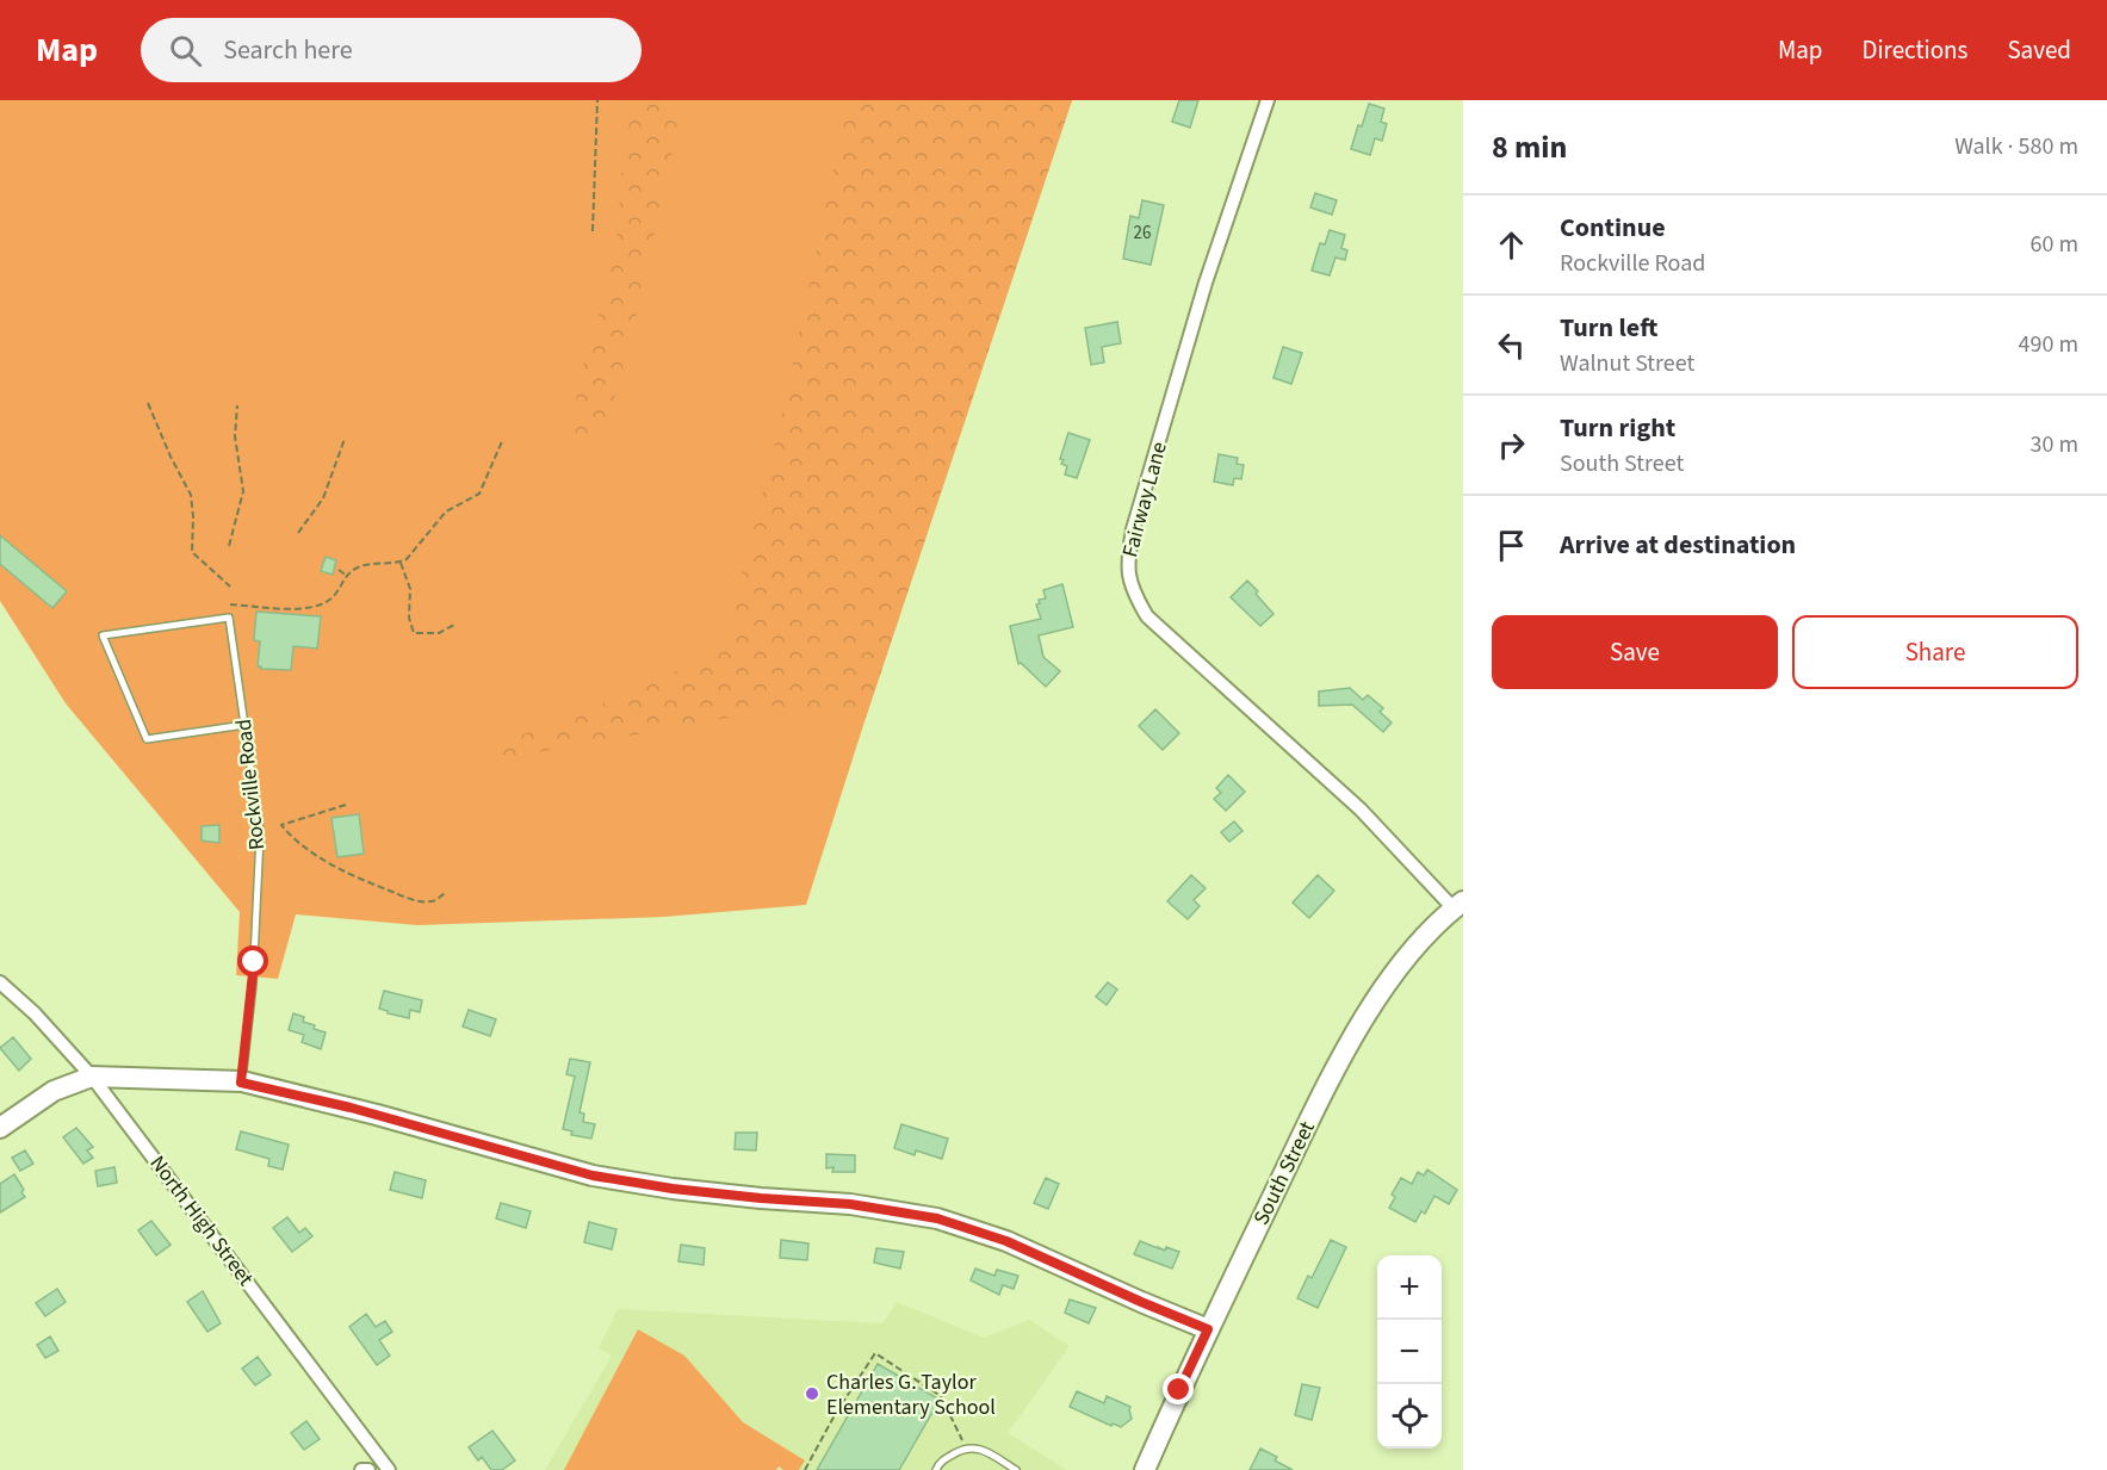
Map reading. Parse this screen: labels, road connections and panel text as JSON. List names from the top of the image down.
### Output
{
  "streets": {
    "street": ["Fairway Lane", "South Street", "North High Street"],
    "lane": ["Rockville Road"]
  },
  "crossings": [
    ["Fairway Lane", "South Street"]
  ],
  "places": ["Charles G. Taylor Elementary School"],
  "house_numbers": ["26"],
  "page": {
    "header": "Map",
    "search": "Search here",
    "nav": ["Map", "Directions", "Saved"],
    "heading": ["8 min", "Walk · 580 m"],
    "list": [
      ["Continue", "Rockville Road", "60 m"],
      ["Turn left", "Walnut Street", "490 m"],
      ["Turn right", "South Street", "30 m"],
      "Arrive at destination"
    ],
    "buttons": ["Save", "Share"],
    "map_buttons": ["+", "−"]
  }
}
